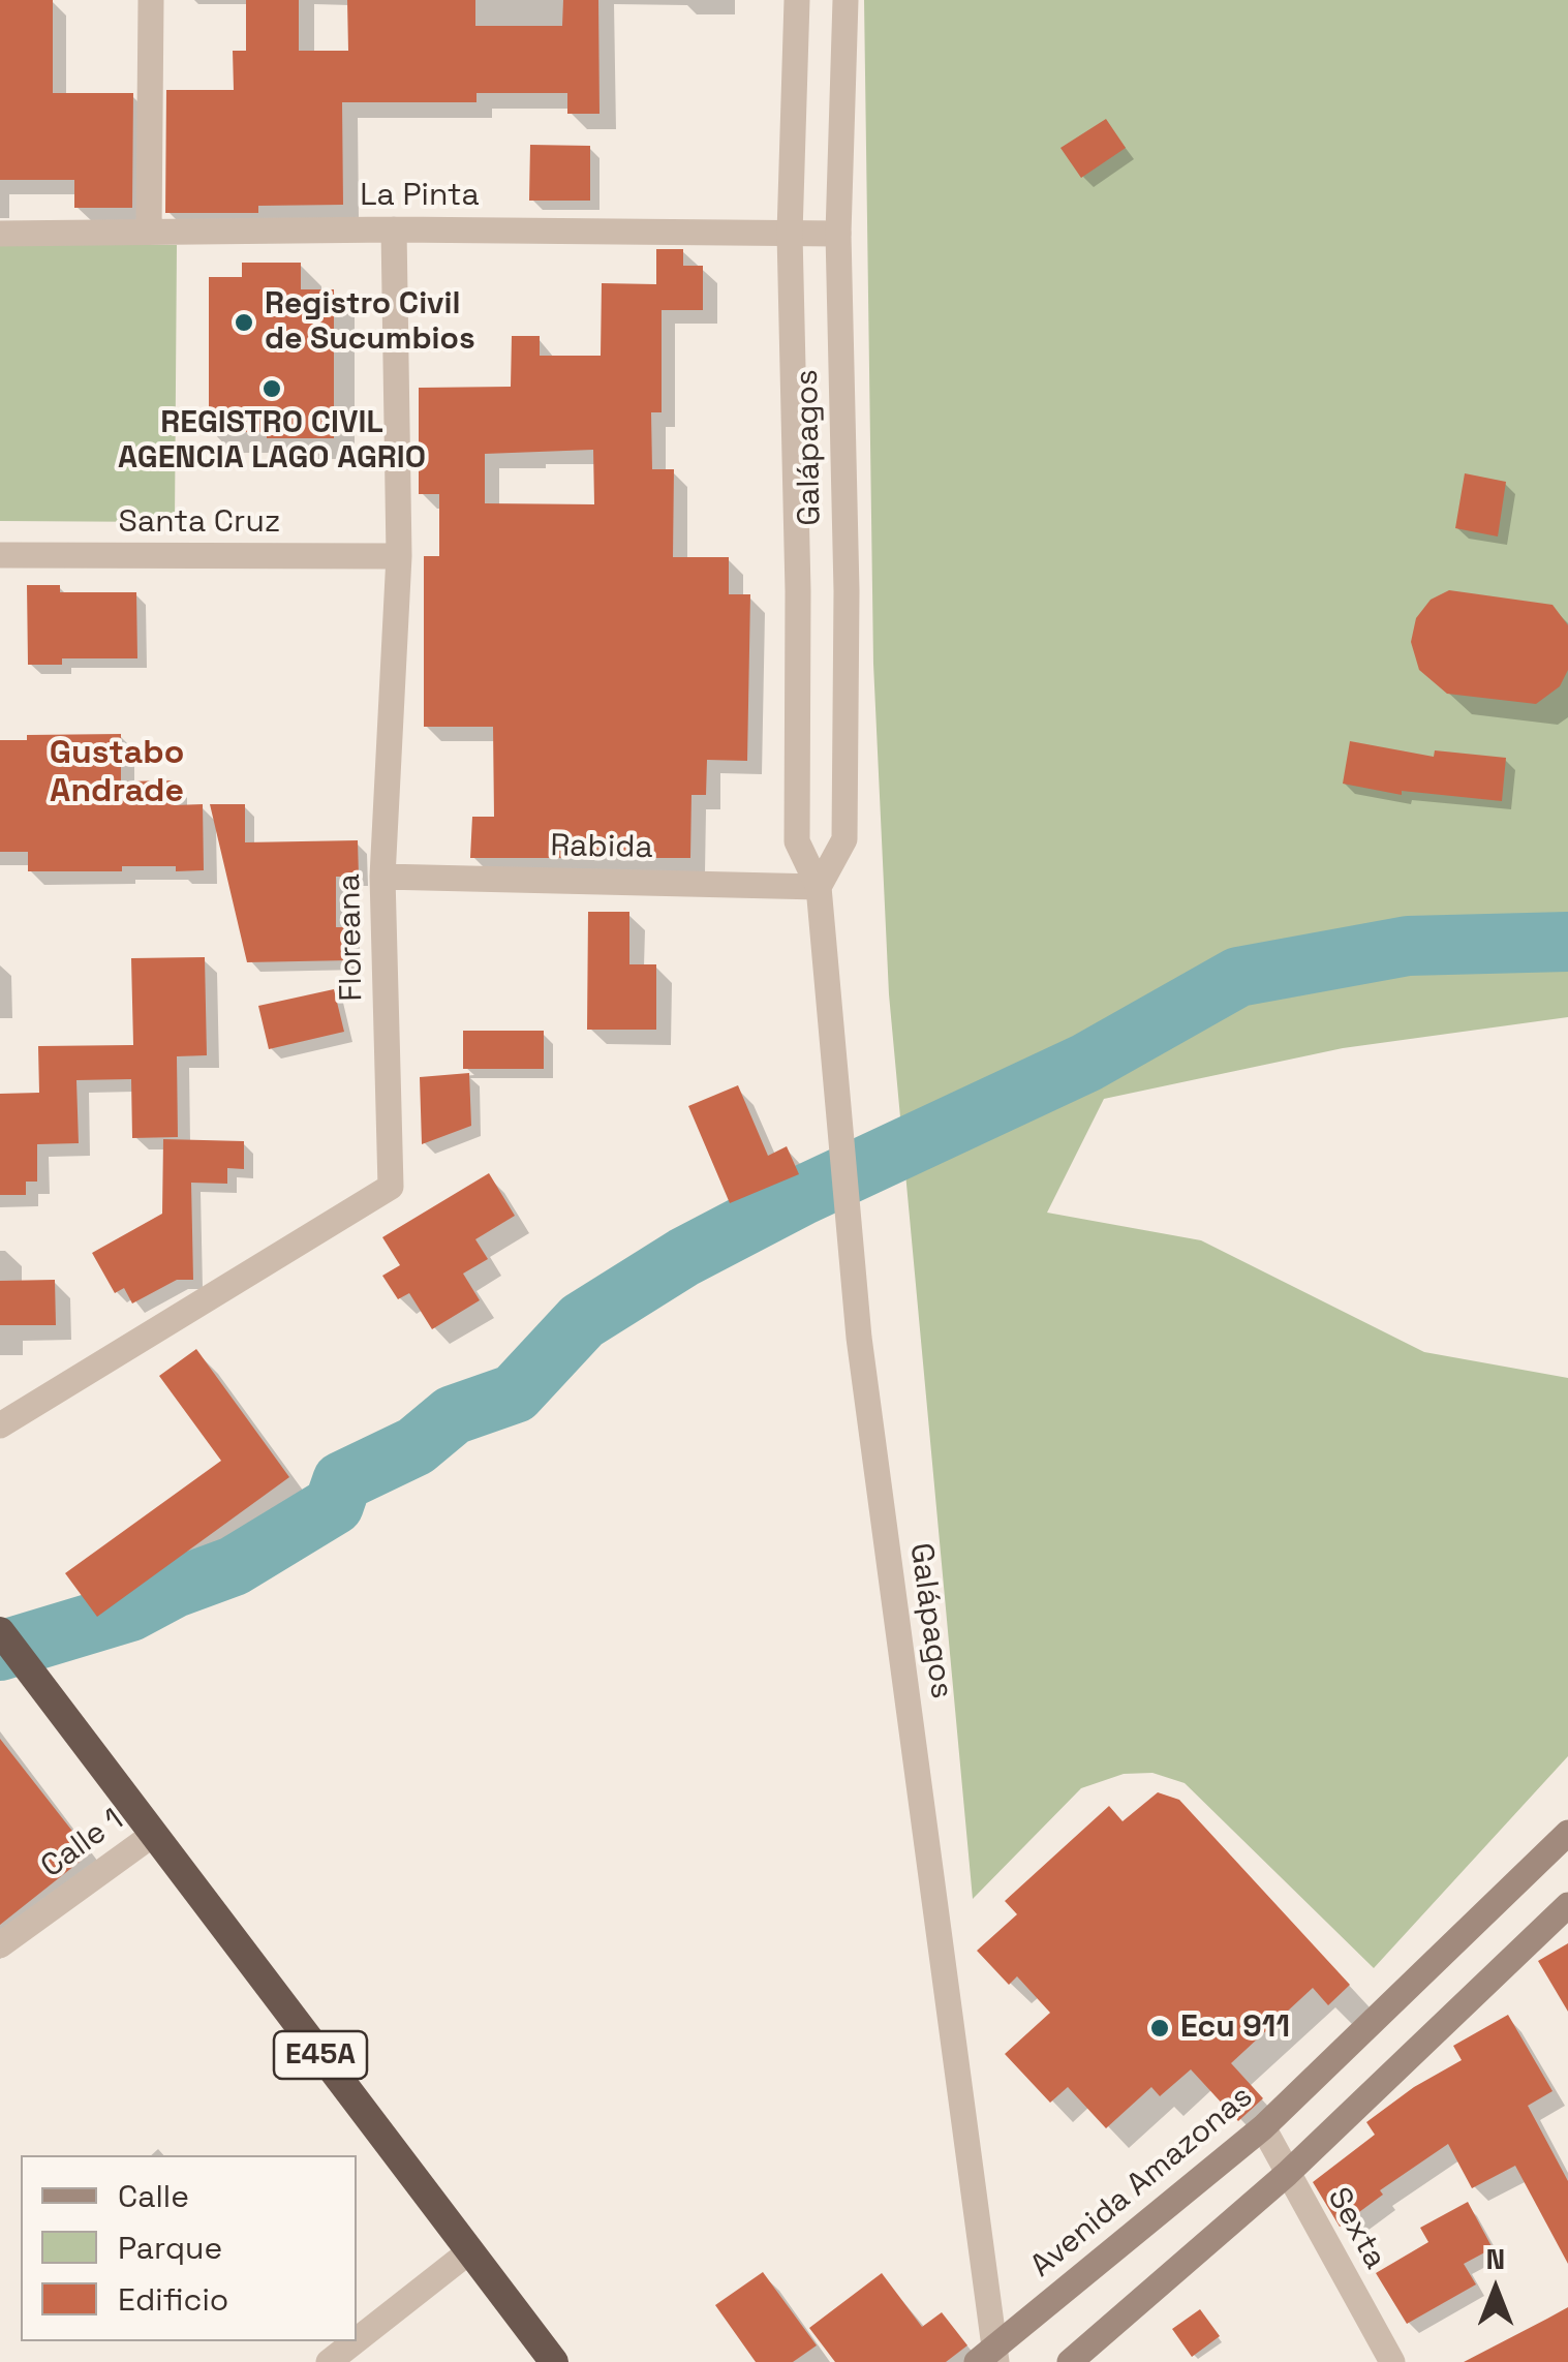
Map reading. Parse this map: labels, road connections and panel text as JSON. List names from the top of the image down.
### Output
{
  "streets": {
    "highway": ["E45A"],
    "main road": ["Avenida Amazonas"],
    "street": [
      "La Pinta",
      "Galápagos",
      "Santa Cruz",
      "Rabida",
      "Floreana",
      "Calle 1",
      "Sexta"
    ]
  },
  "crossings": [
    ["La Pinta", "Galápagos"],
    ["La Pinta", "Floreana"],
    ["Galápagos", "Rabida"],
    ["Galápagos", "Avenida Amazonas"],
    ["Santa Cruz", "Floreana"],
    ["Rabida", "Floreana"],
    ["Calle 1", "E45A"],
    ["Avenida Amazonas", "Sexta"]
  ],
  "districts": ["Gustabo Andrade"],
  "places": ["Registro Civil de Sucumbios", "REGISTRO CIVIL AGENCIA LAGO AGRIO", "Ecu 911"],
  "legend": ["Calle", "Parque", "Edificio"],
  "north": "top"
}
